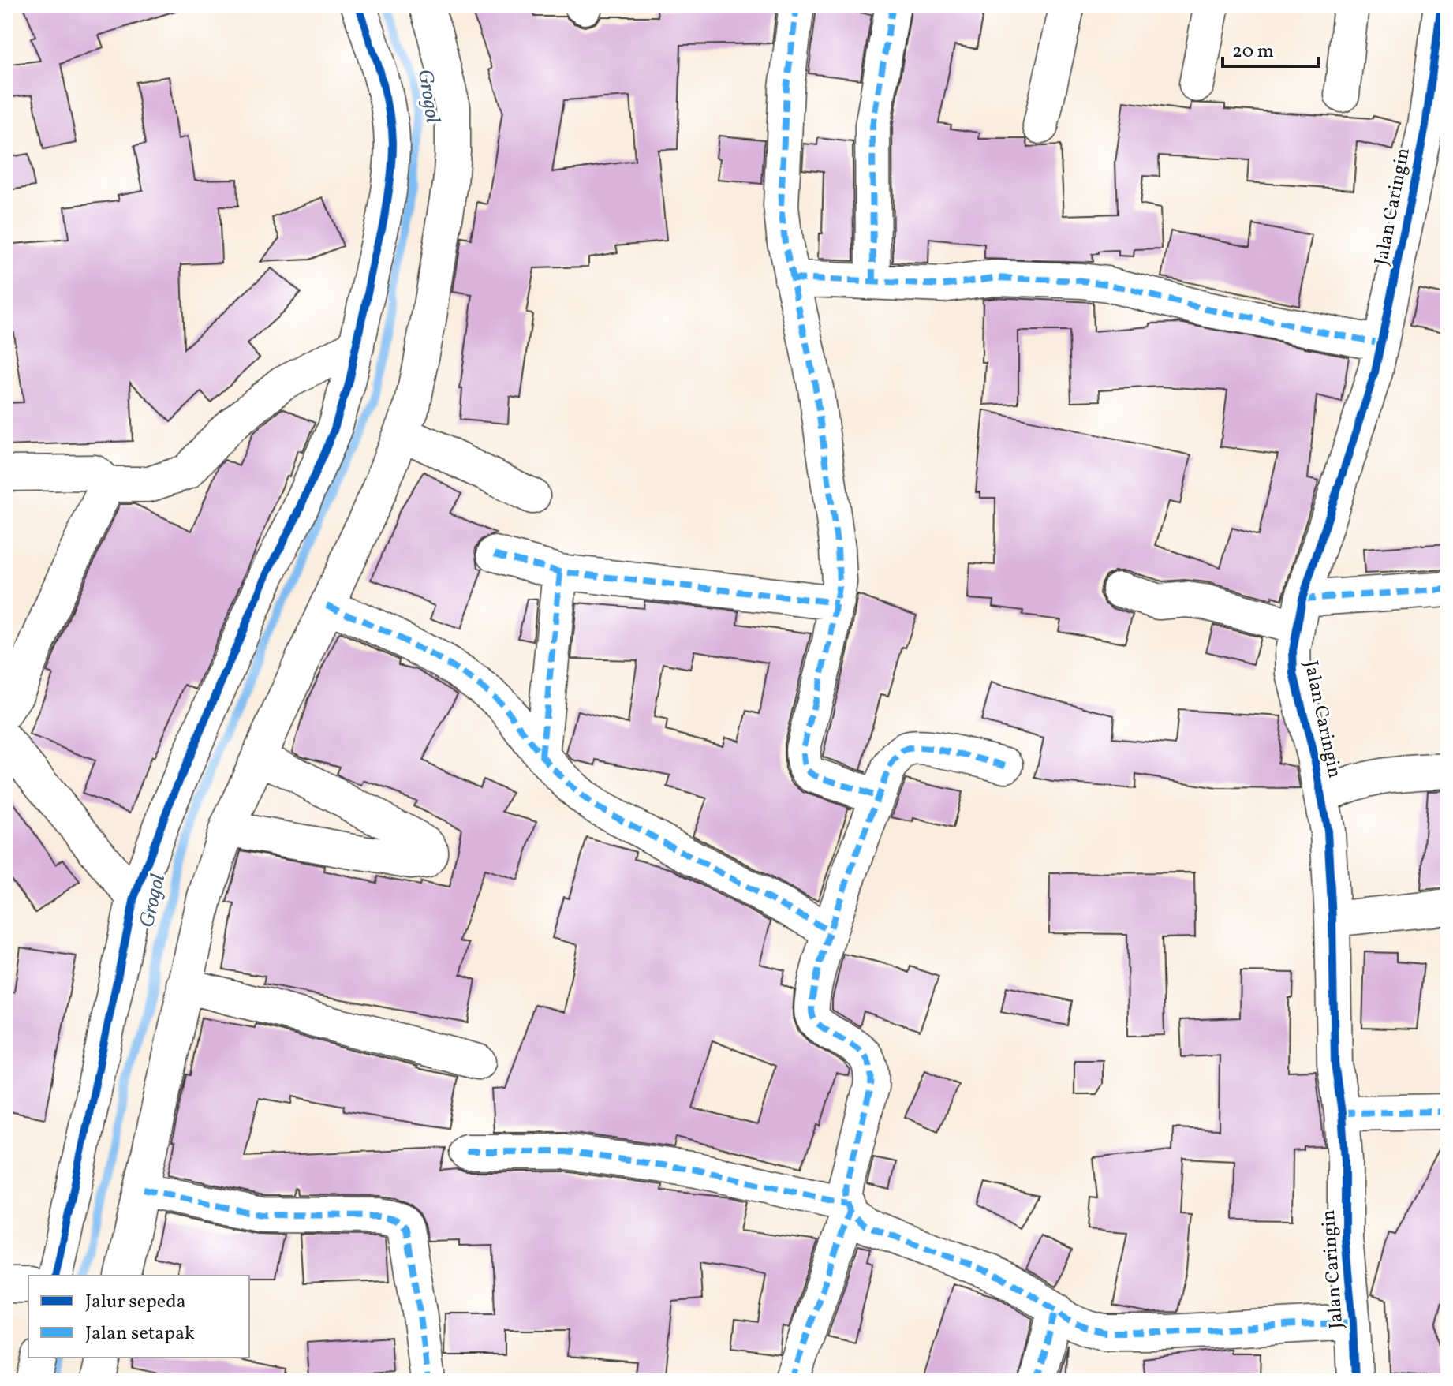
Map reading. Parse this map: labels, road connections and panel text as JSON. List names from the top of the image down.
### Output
{
  "streets": {
    "street": ["Jalan Caringin"]
  },
  "water": ["Grogol"],
  "legend": ["Jalur sepeda", "Jalan setapak"],
  "scale_bar": "20 m"
}
